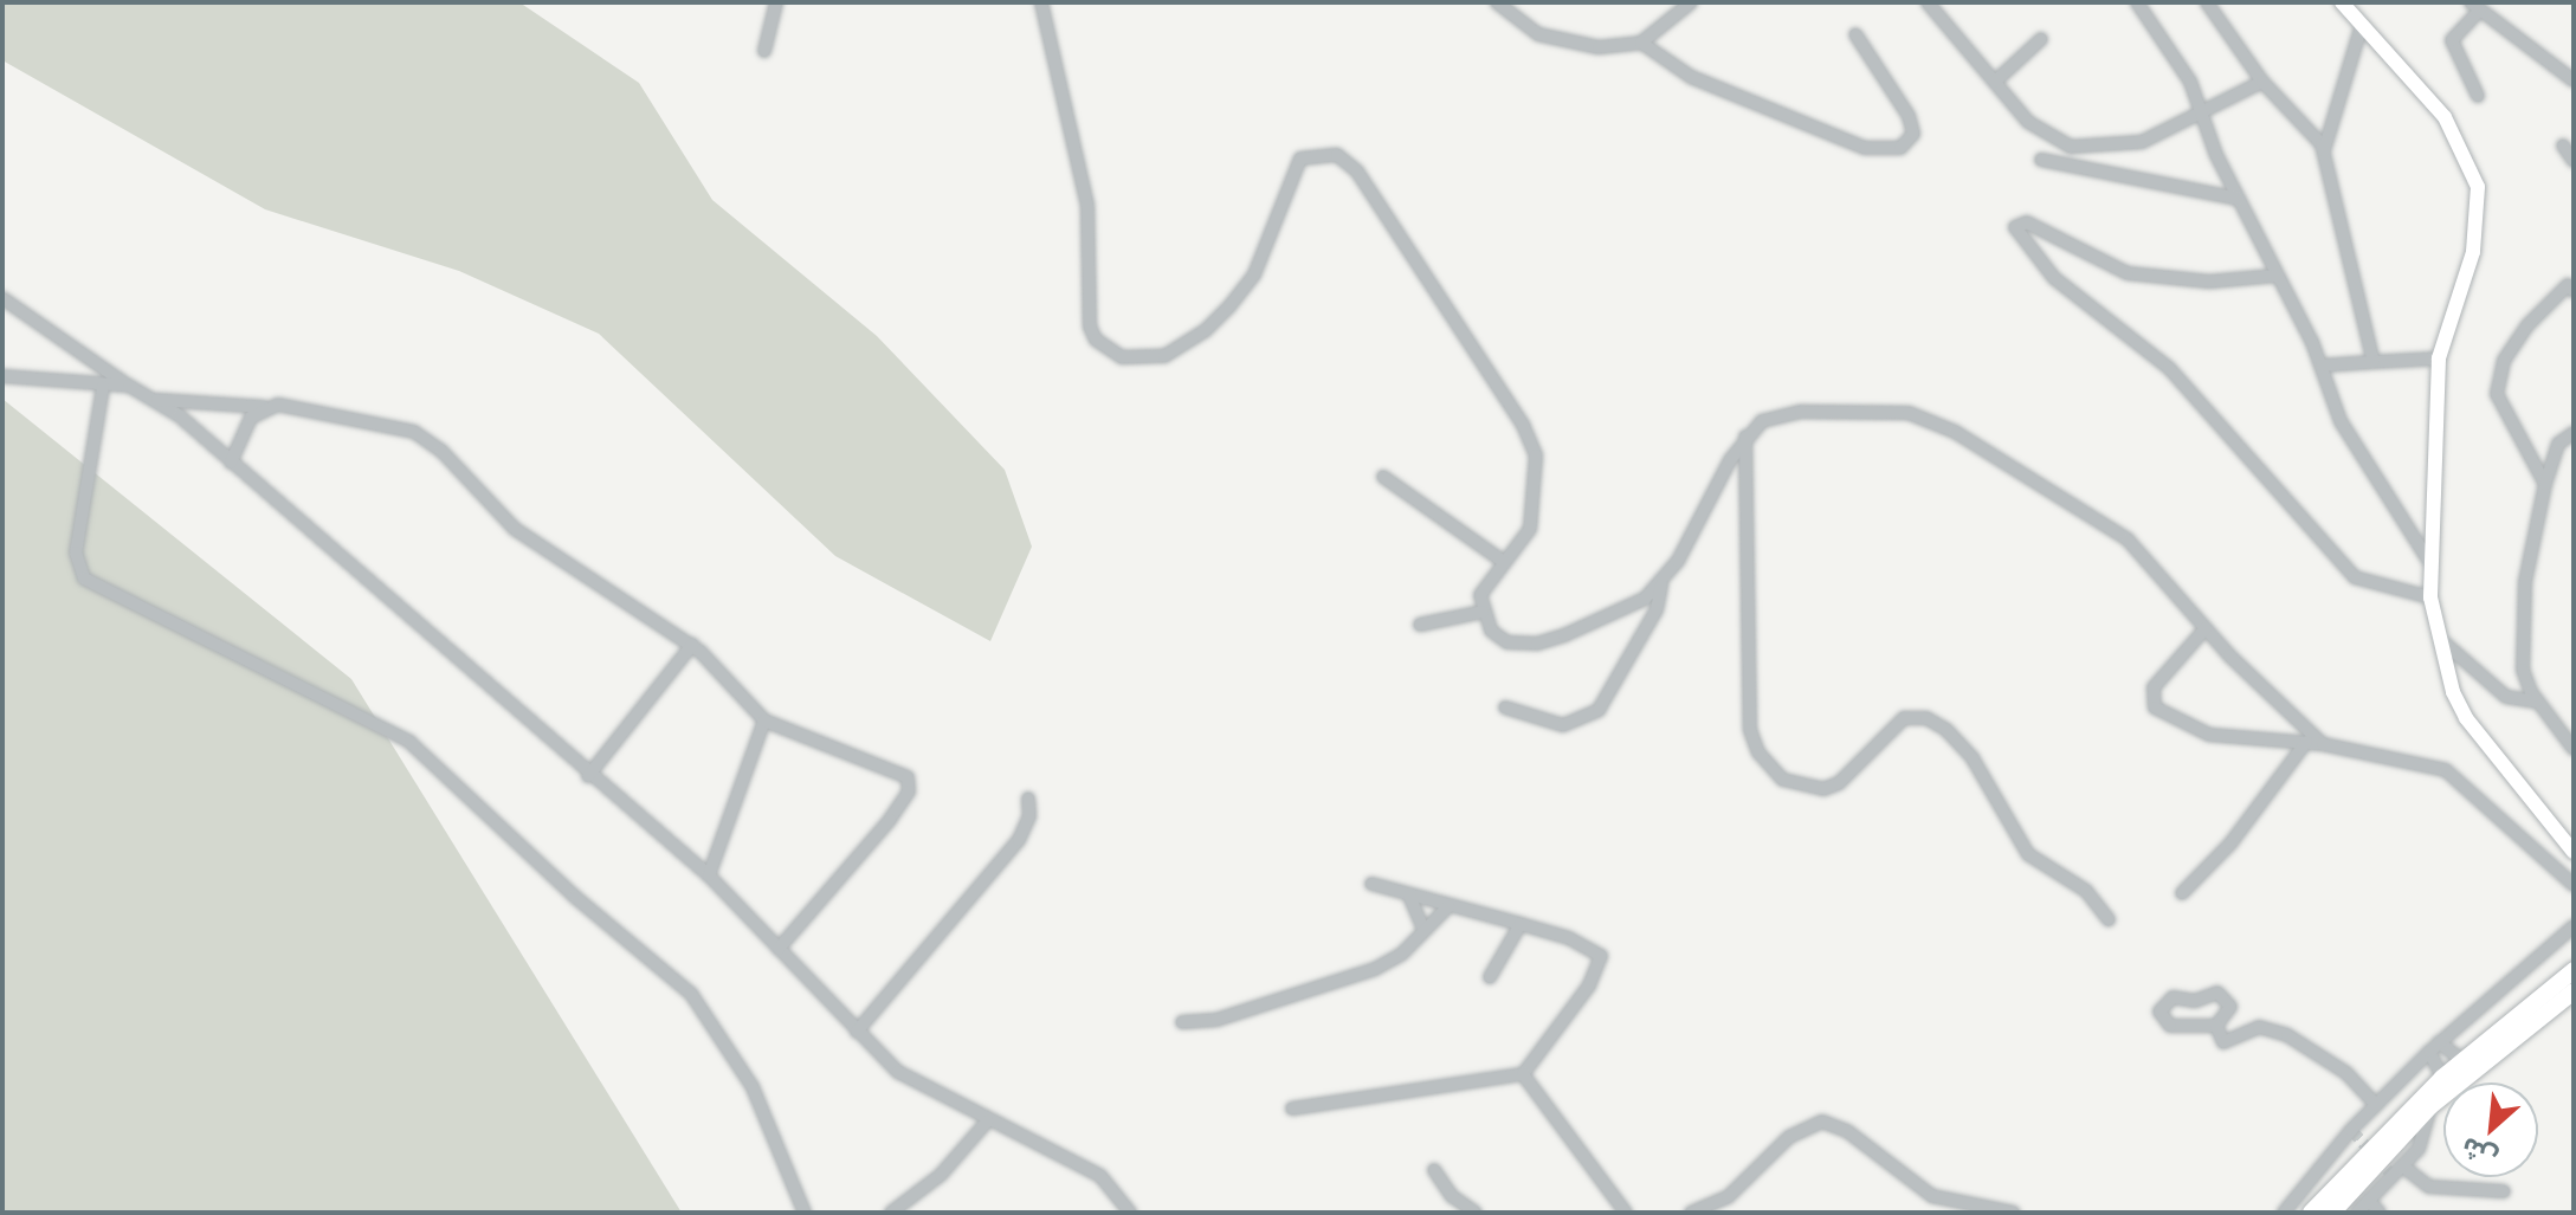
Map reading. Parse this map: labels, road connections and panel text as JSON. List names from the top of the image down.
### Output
{
  "north": "bottom left"
}
